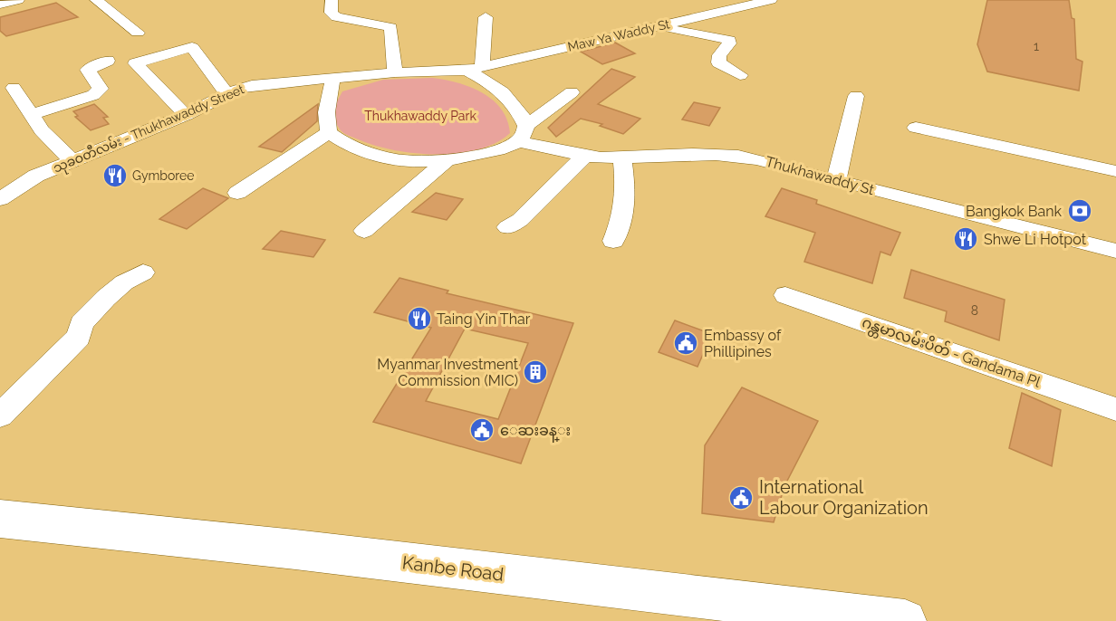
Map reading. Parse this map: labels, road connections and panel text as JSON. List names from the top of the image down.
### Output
{
  "streets": {
    "main road": ["Kanbe Road"],
    "street": [
      "Maw Ya Waddy St",
      "သုခဝတီလမ်း - Thukhawaddy Street",
      "Thukhawaddy St",
      "ဂန္တမာလမ်းပိတ် - Gandama Pl"
    ]
  },
  "crossings": [
    ["Maw Ya Waddy St", "သုခဝတီလမ်း - Thukhawaddy Street"]
  ],
  "parks": ["Thukhawaddy Park"],
  "places": {
    "restaurant": ["Gymboree", "Shwe Li Hotpot", "Taing Yin Thar"],
    "bank": ["Bangkok Bank"],
    "public building": ["Embassy of Phillipines", "ေဆးခန္း", "International Labour Organization"],
    "building": ["Myanmar Investment Commission (MIC)"]
  },
  "house_numbers": ["1", "8"]
}
